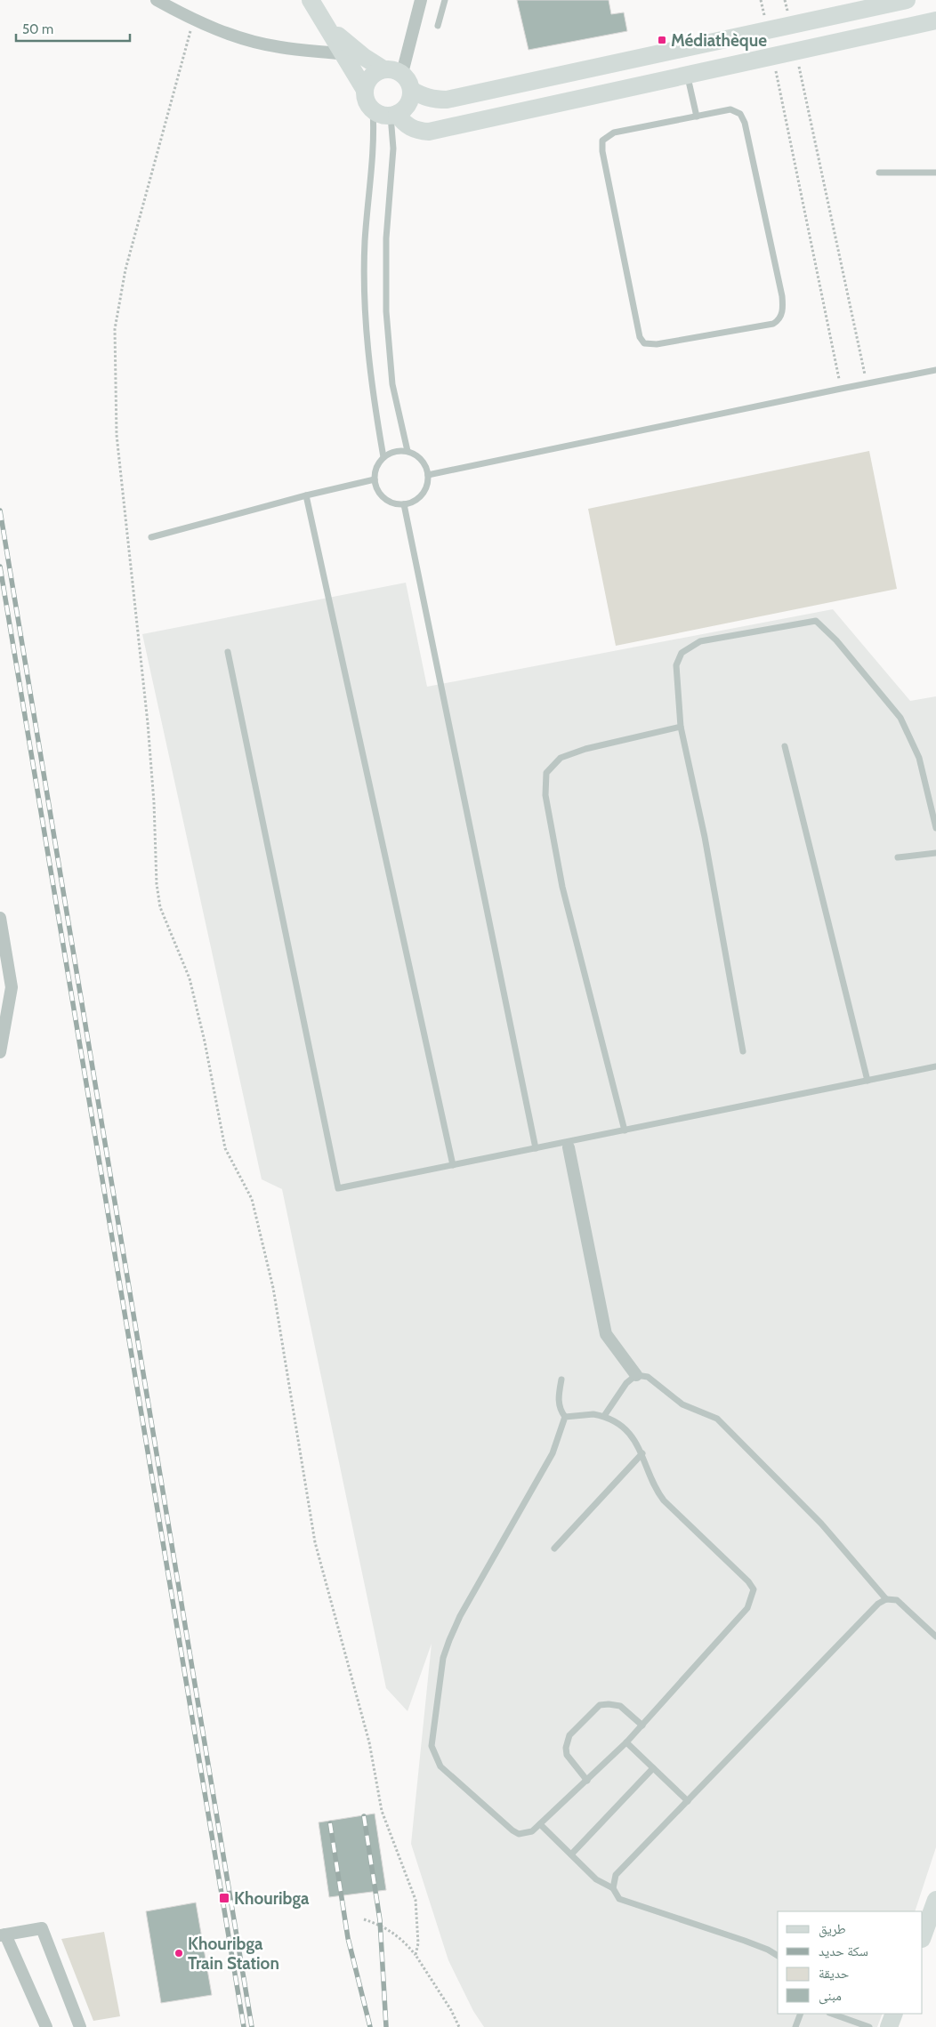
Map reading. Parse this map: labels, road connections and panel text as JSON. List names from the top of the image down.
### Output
{
  "places": {
    "transit": ["Médiathèque", "Khouribga"],
    "other": ["Khouribga Train Station"]
  },
  "legend": [
    "طريق",
    "سكة حديد",
    "حديقة",
    "مبنى"
  ],
  "scale_bar": "50 m"
}
